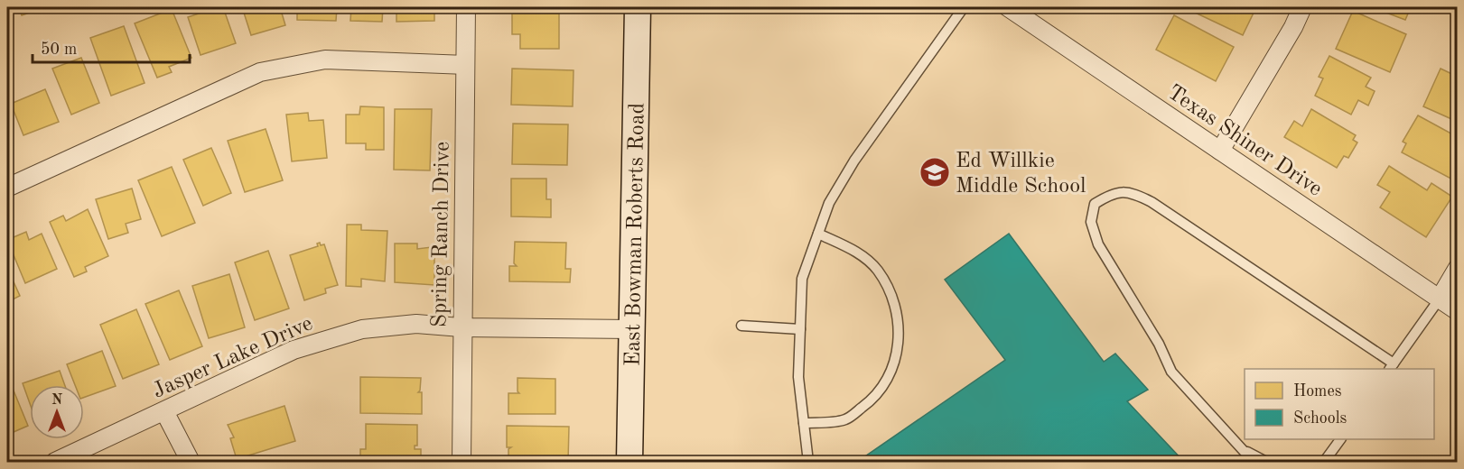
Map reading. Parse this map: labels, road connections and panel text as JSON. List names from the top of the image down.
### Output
{
  "streets": {
    "street": [
      "Texas Shiner Drive",
      "Spring Ranch Drive",
      "East Bowman Roberts Road",
      "Jasper Lake Drive"
    ]
  },
  "crossings": [
    ["Spring Ranch Drive", "Jasper Lake Drive"],
    ["East Bowman Roberts Road", "Jasper Lake Drive"]
  ],
  "places": {
    "school or university": ["Ed Willkie Middle School"]
  },
  "legend": ["Homes", "Schools"],
  "scale_bar": "50 m",
  "north": "top"
}
